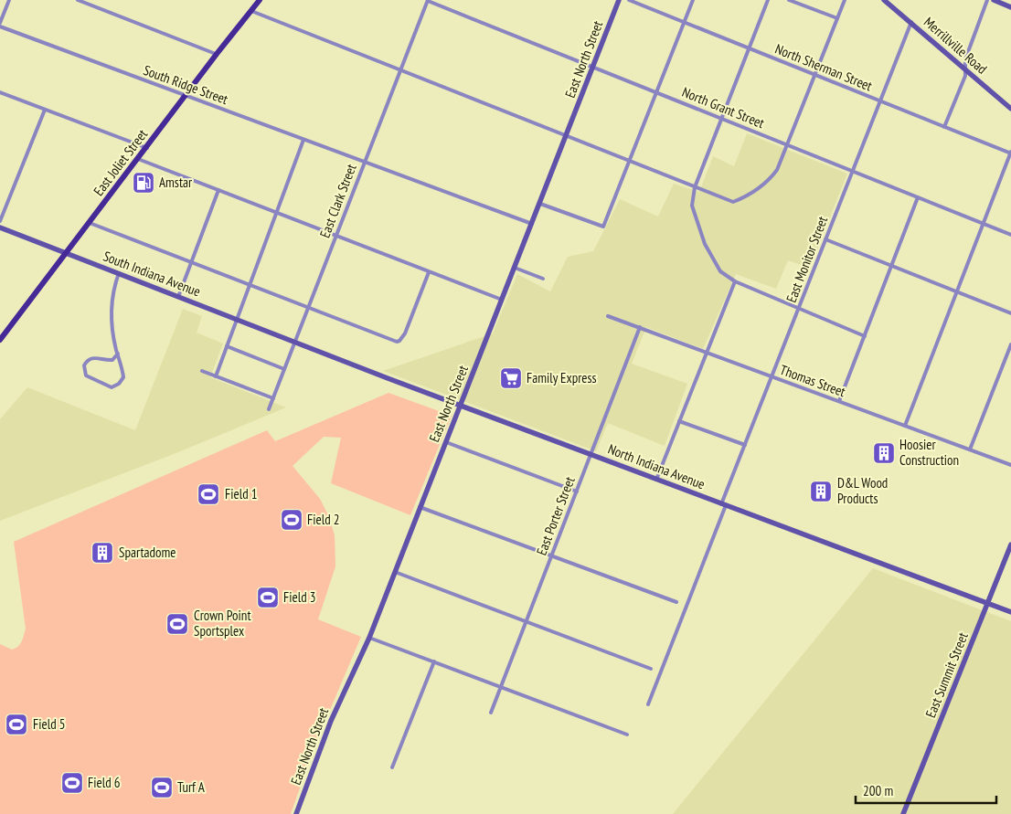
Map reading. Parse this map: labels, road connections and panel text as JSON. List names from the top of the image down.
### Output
{
  "streets": {
    "main road": ["East Joliet Street"],
    "street": [
      "Merrillville Road",
      "East North Street",
      "North Sherman Street",
      "South Ridge Street",
      "North Grant Street",
      "East Clark Street",
      "East Monitor Street",
      "South Indiana Avenue",
      "Thomas Street",
      "North Indiana Avenue",
      "East Porter Street",
      "East Summit Street"
    ]
  },
  "crossings": [
    ["Merrillville Road", "East Monitor Street"],
    ["East North Street", "South Ridge Street"],
    ["East North Street", "North Grant Street"],
    ["East North Street", "North Indiana Avenue"],
    ["North Sherman Street", "East Monitor Street"],
    ["South Ridge Street", "East Joliet Street"],
    ["South Ridge Street", "East Clark Street"],
    ["North Grant Street", "East Clark Street"],
    ["North Grant Street", "East Monitor Street"],
    ["East Joliet Street", "South Indiana Avenue"],
    ["East Clark Street", "South Indiana Avenue"],
    ["East Clark Street", "North Indiana Avenue"],
    ["East Monitor Street", "Thomas Street"],
    ["East Monitor Street", "North Indiana Avenue"],
    ["South Indiana Avenue", "North Indiana Avenue"],
    ["Thomas Street", "East Porter Street"],
    ["North Indiana Avenue", "East Porter Street"],
    ["North Indiana Avenue", "East Summit Street"]
  ],
  "places": {
    "fuel station": ["Amstar"],
    "supermarket": ["Family Express"],
    "building": ["Hoosier Construction", "D&L Wood Products", "Spartadome"],
    "sports": [
      "Field 1",
      "Field 2",
      "Field 3",
      "Crown Point Sportsplex",
      "Field 5",
      "Field 6",
      "Turf A"
    ]
  },
  "scale_bar": "200 m"
}
